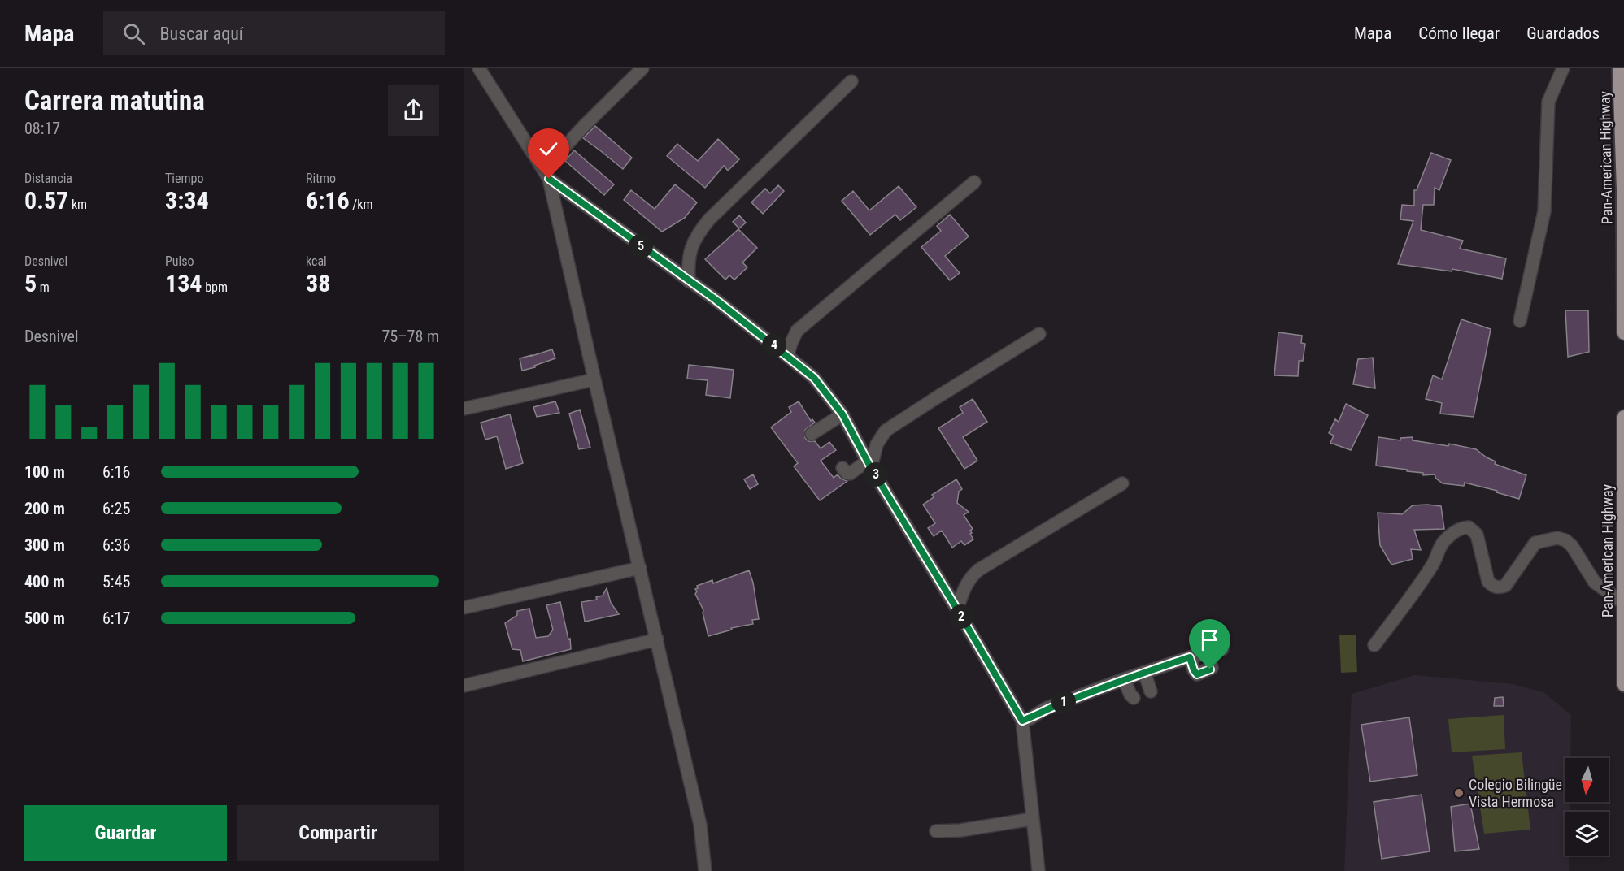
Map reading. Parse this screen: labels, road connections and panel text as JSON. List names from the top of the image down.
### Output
{
  "streets": {
    "highway": ["Pan-American Highway"]
  },
  "places": ["Colegio Bilingüe Vista Hermosa"],
  "north": "bottom",
  "page": {
    "header": "Mapa",
    "search": "Buscar aquí",
    "nav": ["Mapa", "Cómo llegar", "Guardados"],
    "heading": ["Carrera matutina", "08:17"],
    "stats": [
      ["Distancia", "0.57 km"],
      ["Tiempo", "3:34"],
      ["Ritmo", "6:16 /km"],
      ["Desnivel", "5 m"],
      ["Pulso", "134 bpm"],
      ["kcal", "38"]
    ],
    "pins": [
      "5",
      "4",
      "3",
      "2",
      "1"
    ],
    "chart": ["Desnivel", "75–78 m"],
    "list": [
      {
        "name": "100 m",
        "note": "6:16"
      },
      {
        "name": "200 m",
        "note": "6:25"
      },
      {
        "name": "300 m",
        "note": "6:36"
      },
      {
        "name": "400 m",
        "note": "5:45"
      },
      {
        "name": "500 m",
        "note": "6:17"
      }
    ],
    "buttons": ["Guardar", "Compartir"]
  }
}
